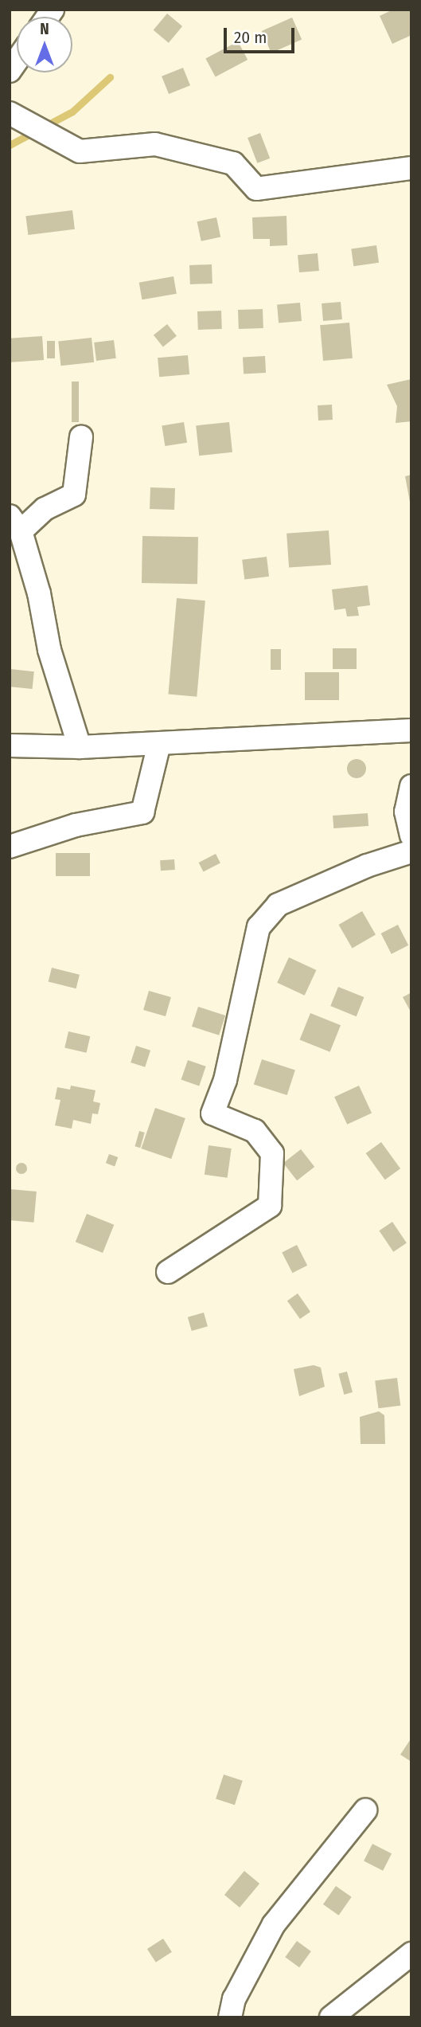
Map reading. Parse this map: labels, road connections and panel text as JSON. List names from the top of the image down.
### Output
{
  "scale_bar": "20 m",
  "north": "top"
}
